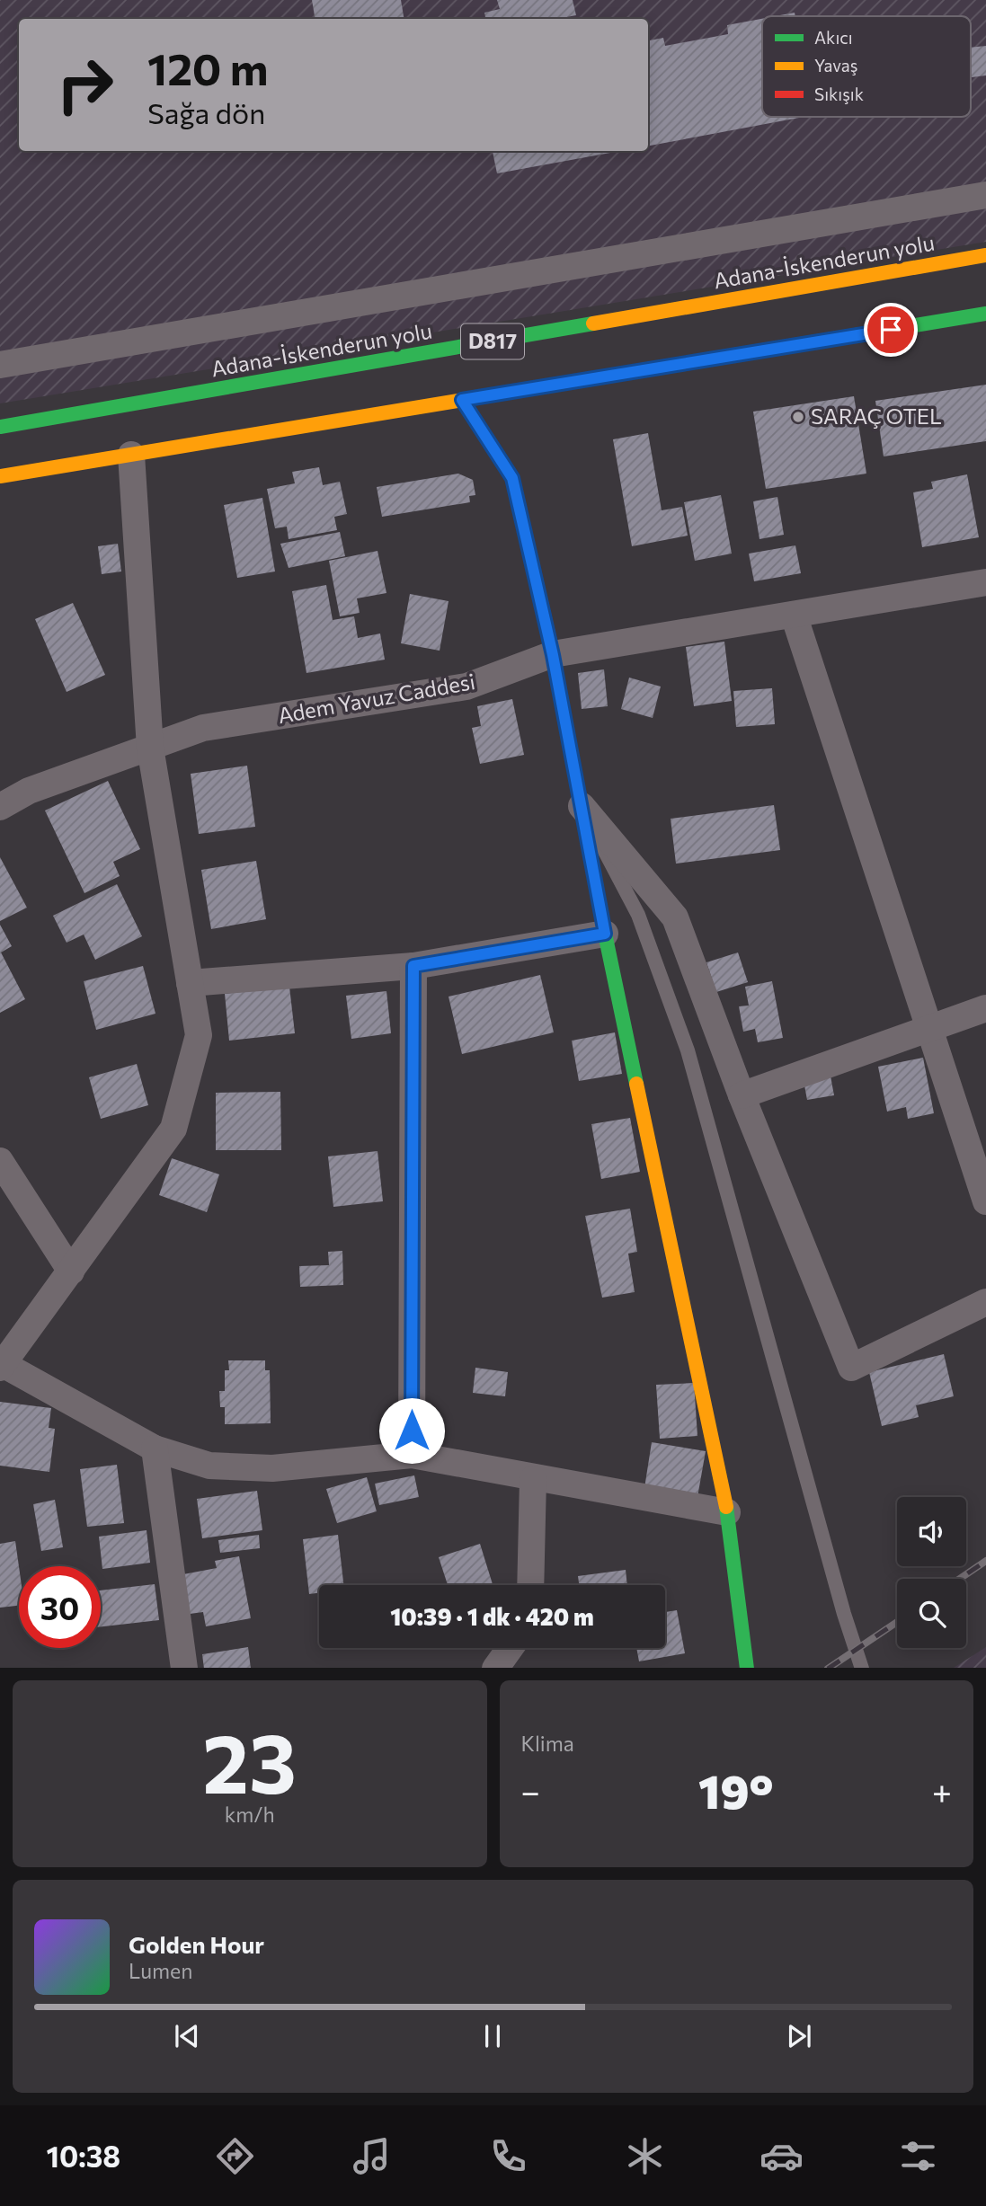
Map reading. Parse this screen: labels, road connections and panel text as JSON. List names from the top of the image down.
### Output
{
  "streets": {
    "main road": ["Adana-İskenderun yolu", "D817"],
    "street": ["Adem Yavuz Caddesi"]
  },
  "places": ["SARAÇ OTEL"],
  "legend": ["Akıcı", "Yavaş", "Sıkışık"],
  "page": {
    "turn": ["120 m", "Sağa dön"],
    "limit": "30",
    "trip": "10:39 · 1 dk · 420 m",
    "tile": [
      ["23", "km/h"],
      "Klima"
    ],
    "heat": ["−", "19°", "+"],
    "song": ["Golden Hour", "Lumen"],
    "tabs": "10:38"
  }
}
